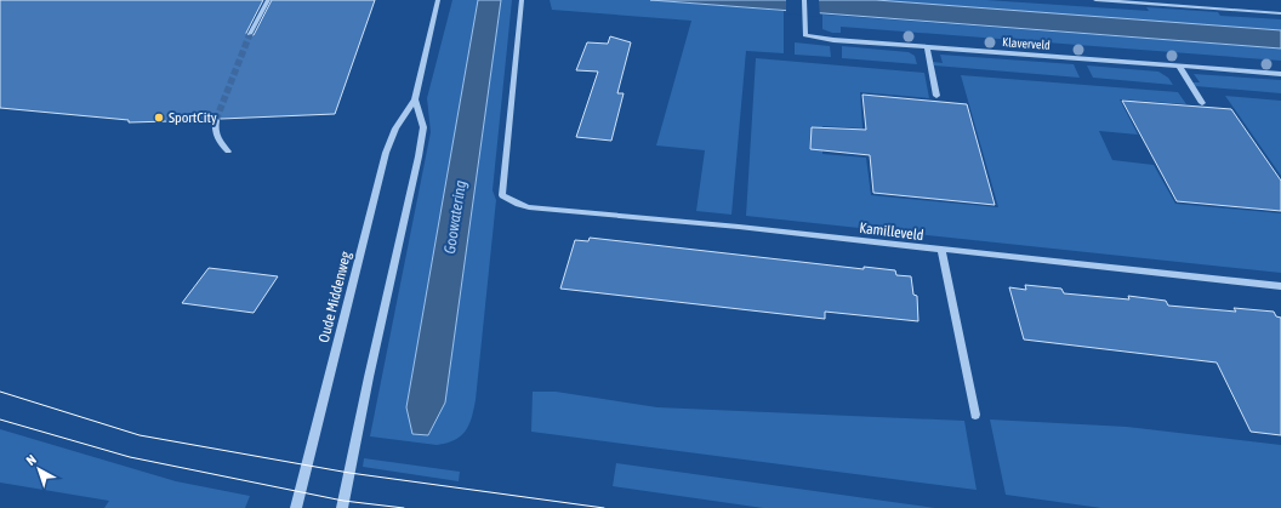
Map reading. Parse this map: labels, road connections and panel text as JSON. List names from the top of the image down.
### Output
{
  "streets": {
    "street": ["Klaverveld", "Kamilleveld", "Oude Middenweg"]
  },
  "water": ["Goowatering"],
  "places": ["SportCity"],
  "north": "top left"
}
